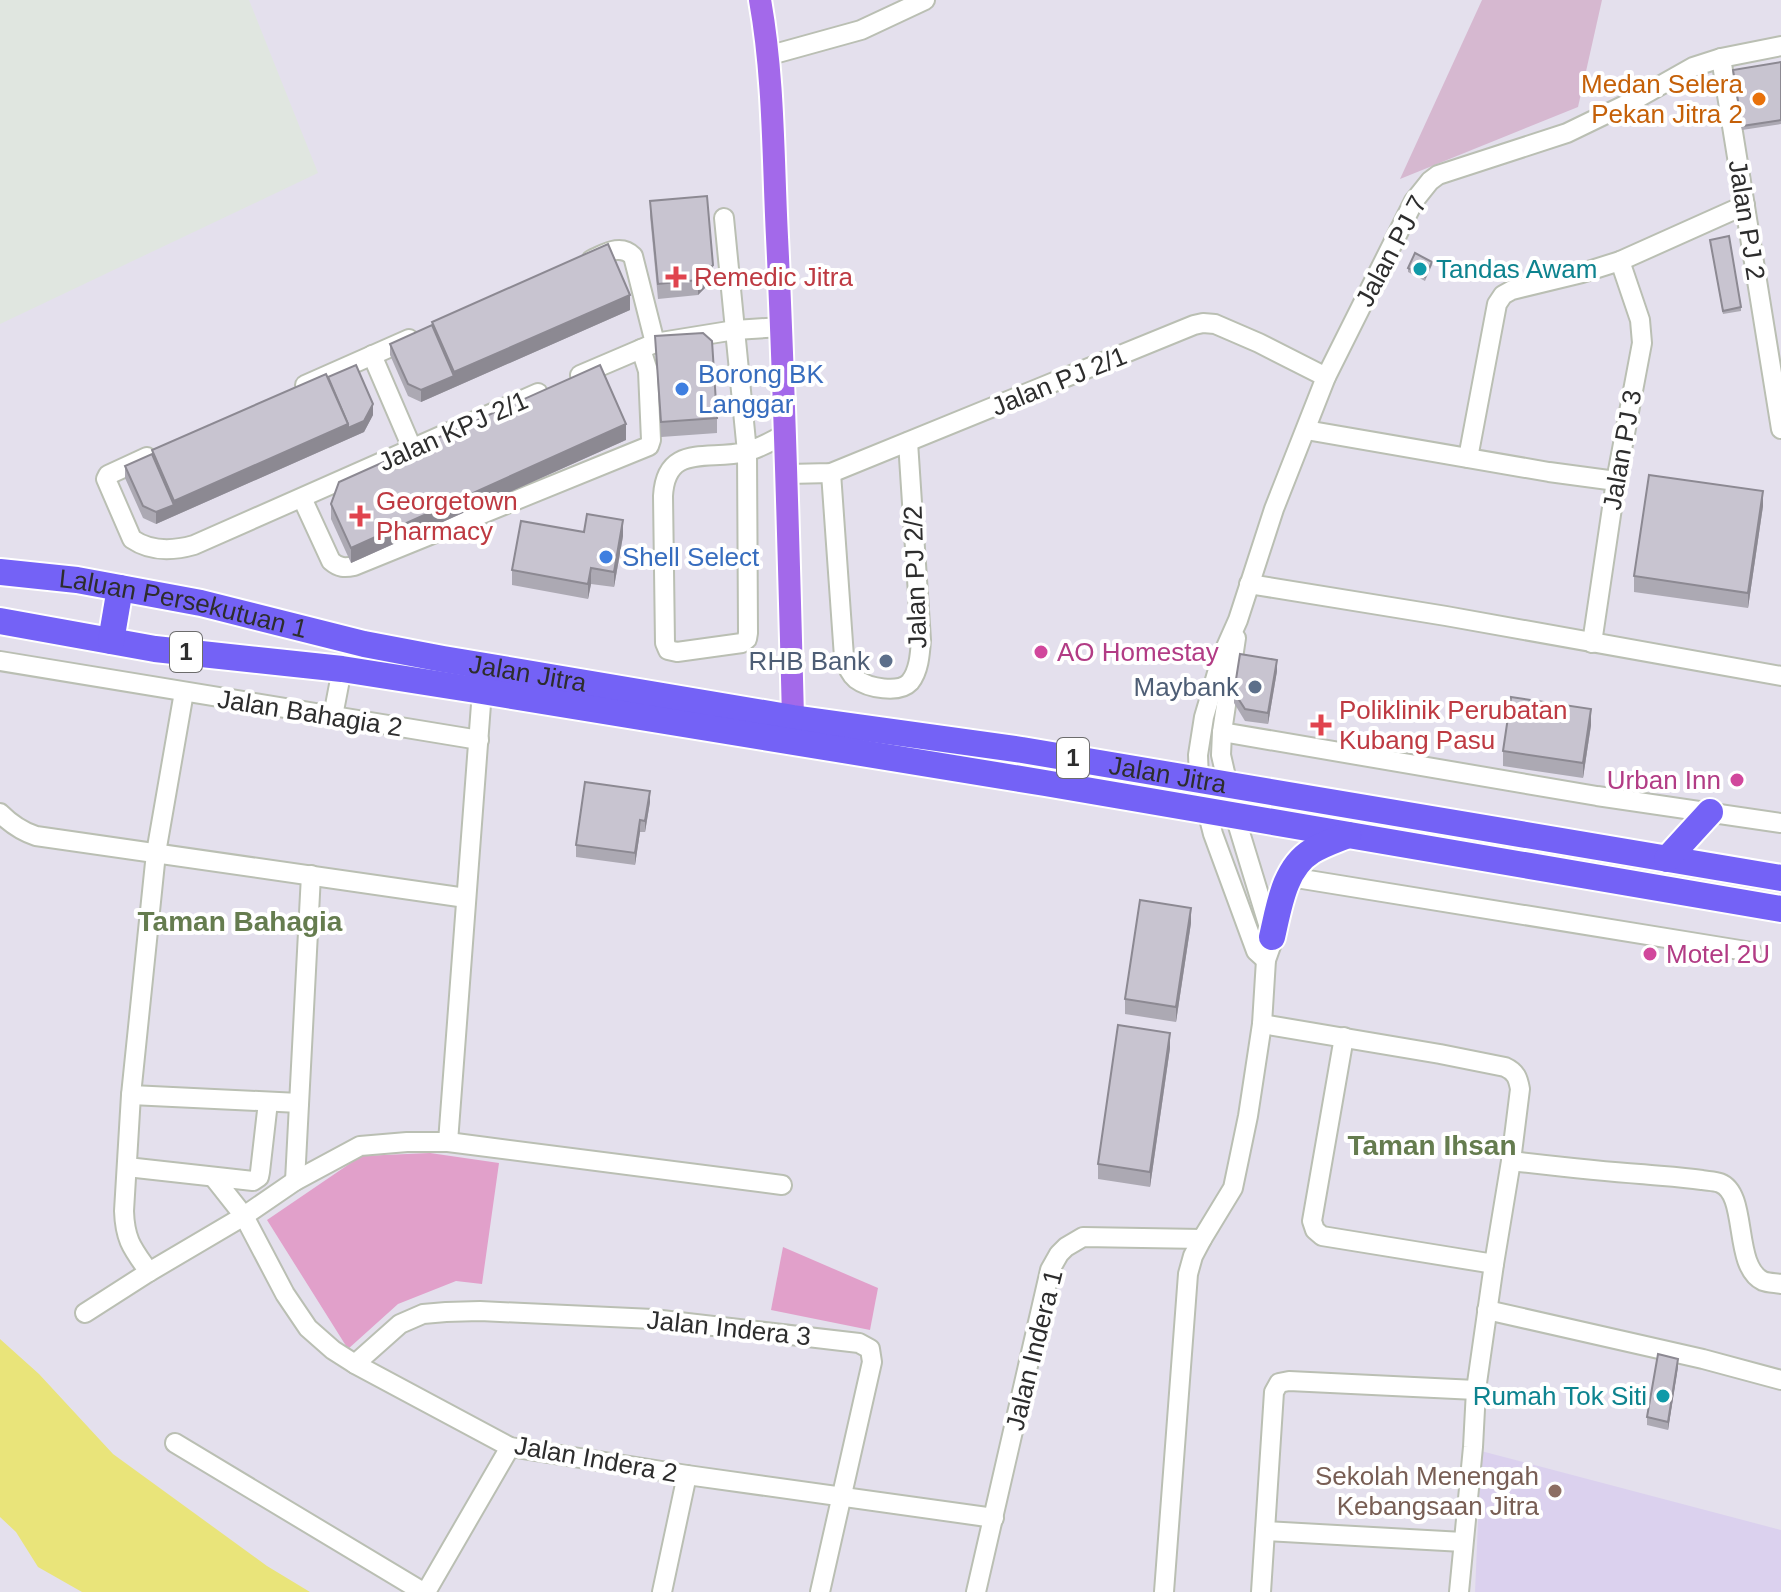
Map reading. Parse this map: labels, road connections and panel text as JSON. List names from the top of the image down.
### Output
{
  "streets": {
    "highway": ["Laluan Persekutuan 1", "1", "Jalan Jitra"],
    "street": [
      "Jalan PJ 2",
      "Jalan PJ 7",
      "Jalan PJ 2/1",
      "Jalan KPJ 2/1",
      "Jalan PJ 3",
      "Jalan PJ 2/2",
      "Jalan Bahagia 2",
      "Jalan Indera 3",
      "Jalan Indera 1",
      "Jalan Indera 2"
    ]
  },
  "crossings": [
    ["Jalan PJ 2", "Jalan PJ 7"],
    ["Jalan PJ 7", "Jalan PJ 2/1"],
    ["Jalan PJ 2/1", "Jalan PJ 2/2"],
    ["Laluan Persekutuan 1", "Jalan Jitra"],
    ["Jalan Indera 3", "Jalan Indera 2"],
    ["Jalan Indera 1", "Jalan Indera 2"]
  ],
  "districts": ["Taman Bahagia", "Taman Ihsan"],
  "places": {
    "other": [
      "Medan Selera Pekan Jitra 2",
      "Tandas Awam",
      "Borong BK Langgar",
      "Shell Select",
      "AO Homestay",
      "RHB Bank",
      "Maybank",
      "Urban Inn",
      "Motel 2U",
      "Rumah Tok Siti",
      "Sekolah Menengah Kebangsaan Jitra"
    ],
    "health": ["Remedic Jitra", "Georgetown Pharmacy", "Poliklinik Perubatan Kubang Pasu"]
  }
}
